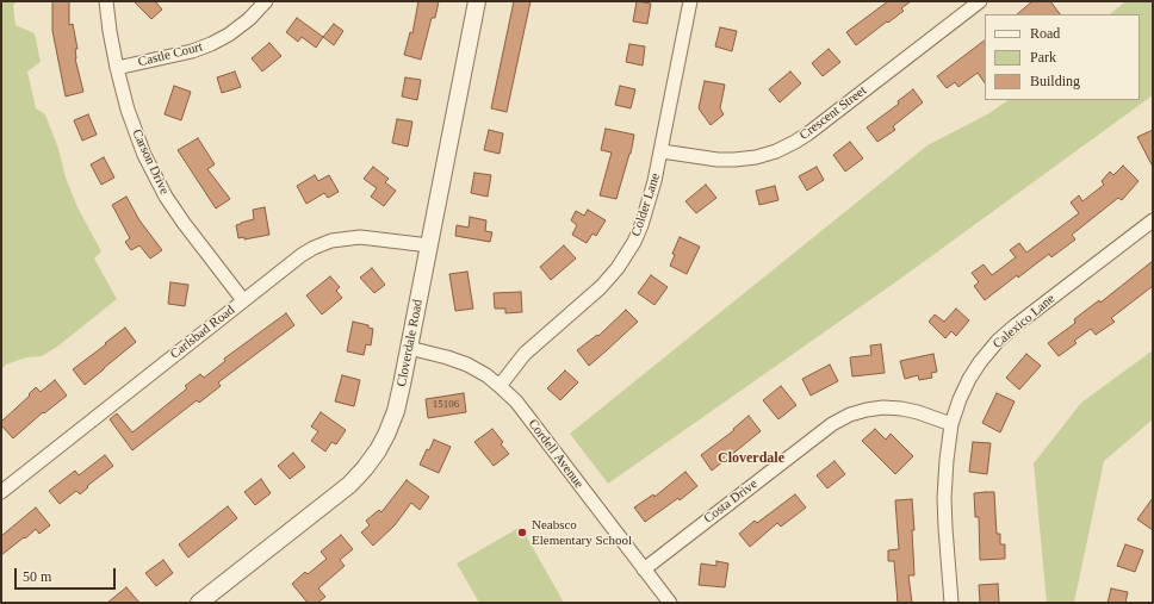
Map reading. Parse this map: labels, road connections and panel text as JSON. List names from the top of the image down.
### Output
{
  "streets": {
    "street": [
      "Castle Court",
      "Crescent Street",
      "Carson Drive",
      "Colder Lane",
      "Calexico Lane",
      "Carlsbad Road",
      "Cloverdale Road",
      "Cordell Avenue",
      "Costa Drive"
    ]
  },
  "crossings": [
    ["Castle Court", "Carson Drive"],
    ["Crescent Street", "Colder Lane"],
    ["Carson Drive", "Carlsbad Road"],
    ["Colder Lane", "Cordell Avenue"],
    ["Calexico Lane", "Costa Drive"],
    ["Carlsbad Road", "Cloverdale Road"],
    ["Cloverdale Road", "Cordell Avenue"],
    ["Cordell Avenue", "Costa Drive"]
  ],
  "districts": ["Cloverdale"],
  "places": ["Neabsco Elementary School"],
  "house_numbers": ["15106"],
  "legend": ["Road", "Park", "Building"],
  "scale_bar": "50 m"
}
